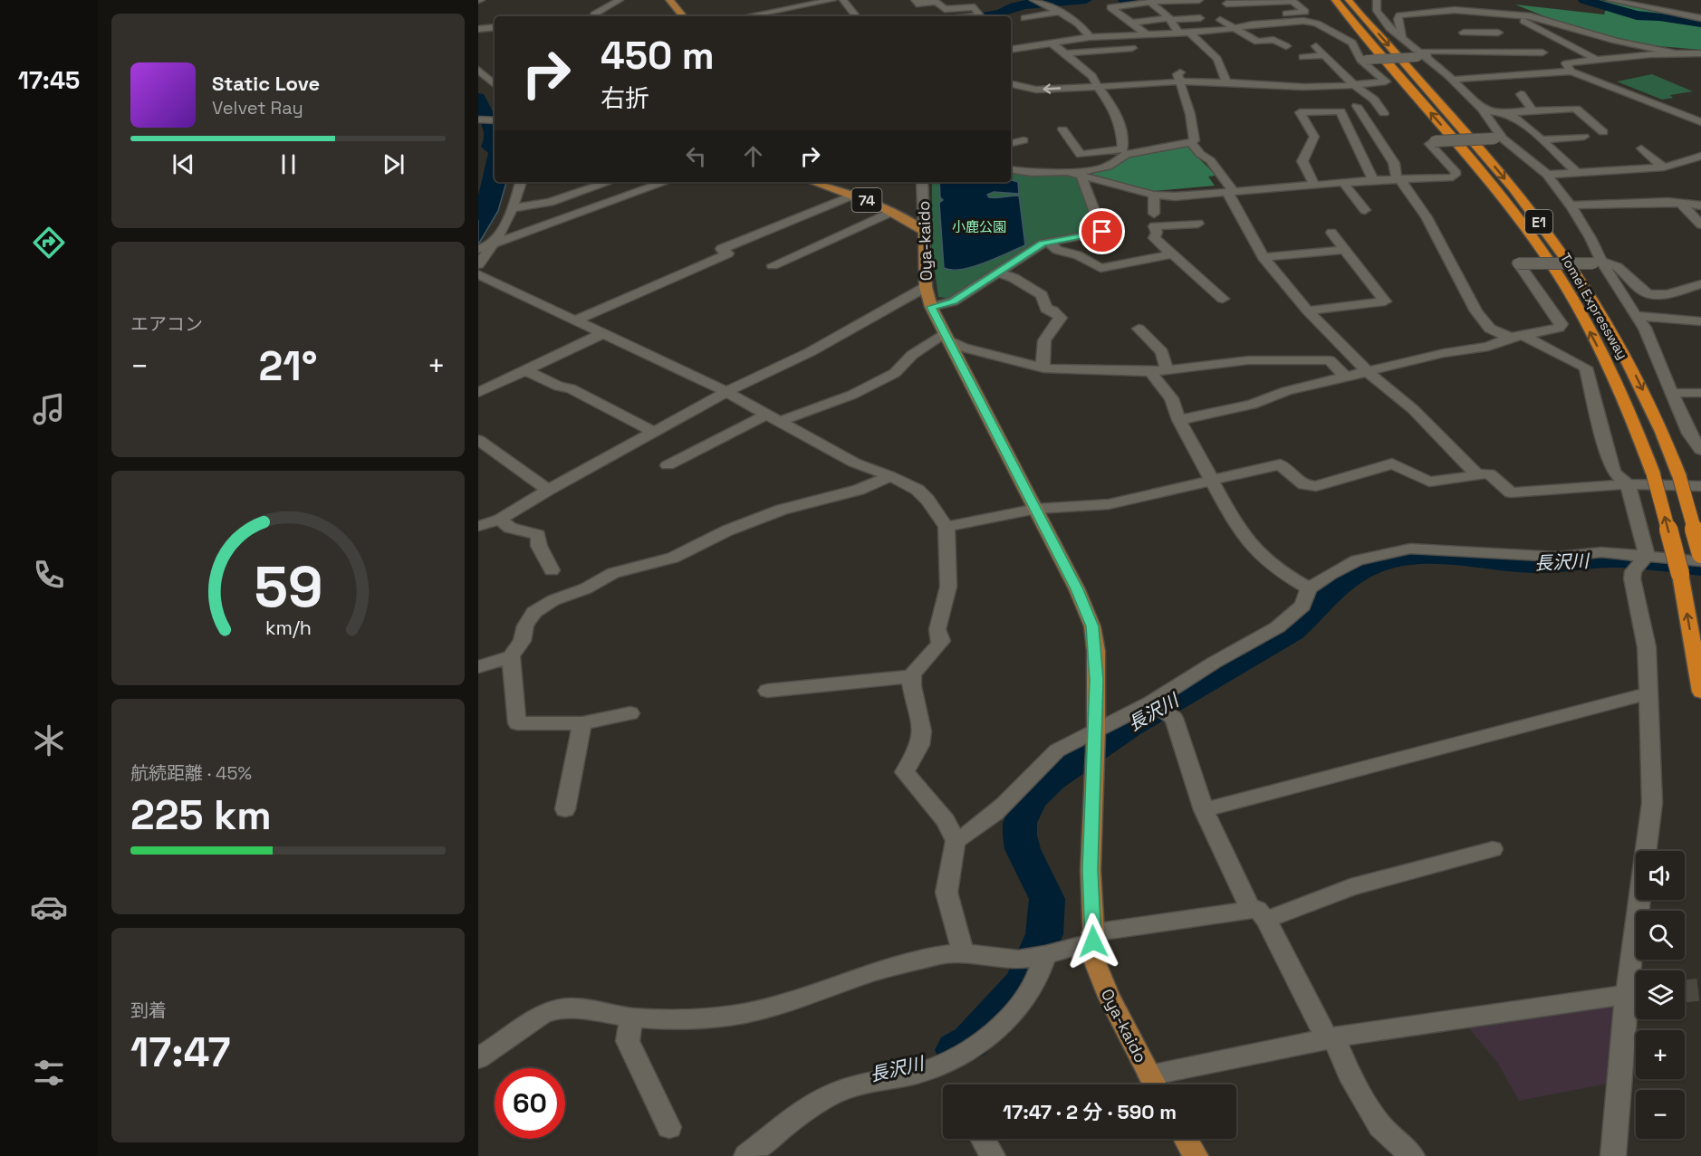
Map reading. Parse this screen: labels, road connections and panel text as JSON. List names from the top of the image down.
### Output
{
  "streets": {
    "highway": ["E1", "Tomei Expressway"],
    "main road": ["74", "Oya-kaido"]
  },
  "crossings": [
    ["74", "Oya-kaido"]
  ],
  "water": ["長沢川"],
  "parks": ["小鹿公園"],
  "page": {
    "tabs": "17:45",
    "turn": ["450 m", "右折"],
    "song": ["Static Love", "Velvet Ray"],
    "tile": [
      "エアコン",
      ["航続距離 · 45%", "225 km"],
      ["到着", "17:47"]
    ],
    "heat": ["−", "21°", "+"],
    "map_buttons": ["+", "−"],
    "limit": "60",
    "trip": "17:47 · 2 分 · 590 m",
    "gauge": ["59", "km/h"]
  }
}
